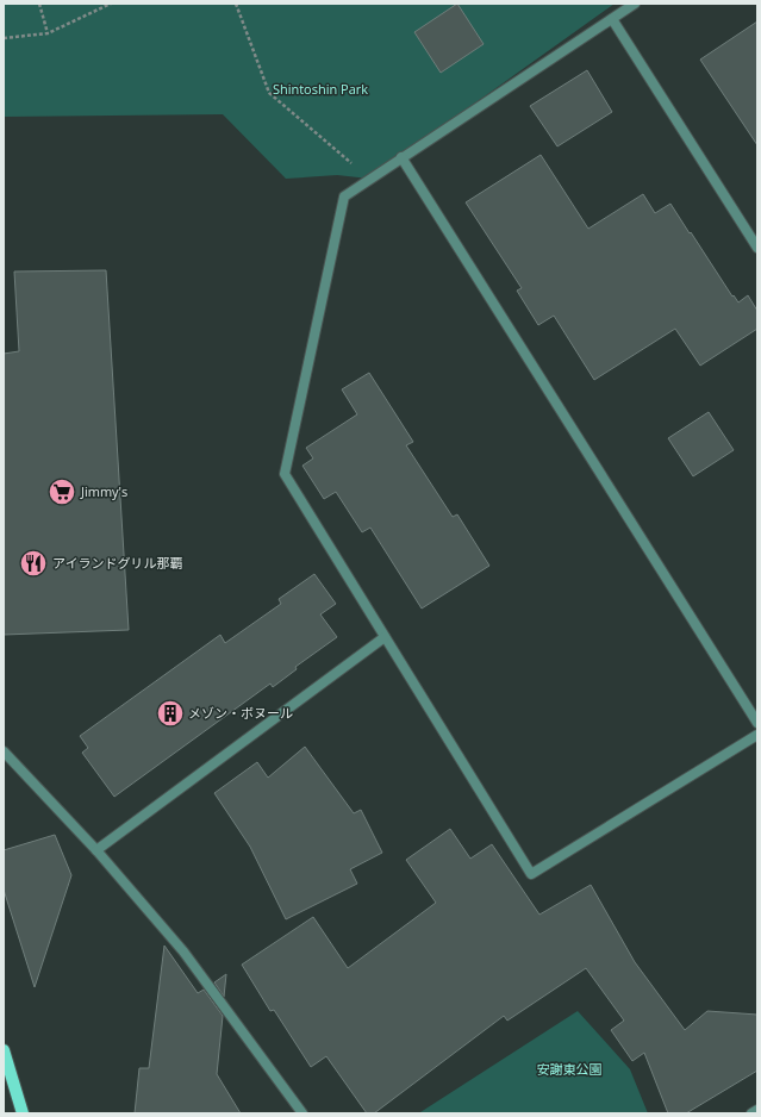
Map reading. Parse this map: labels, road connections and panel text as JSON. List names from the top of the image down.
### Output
{
  "parks": ["Shintoshin Park", "安謝東公園"],
  "places": {
    "supermarket": ["Jimmy's"],
    "restaurant": ["アイランドグリル那覇"],
    "building": ["メゾン・ボヌール"]
  }
}
